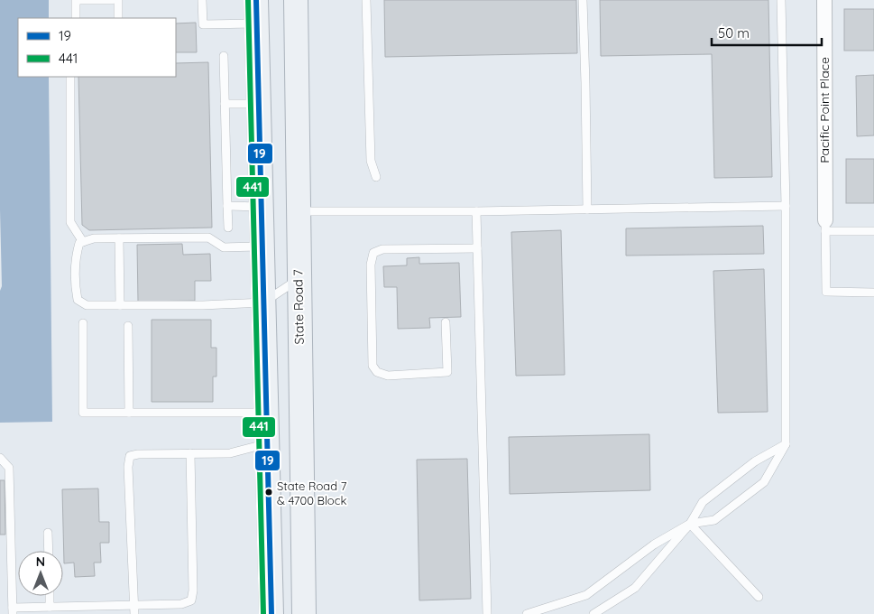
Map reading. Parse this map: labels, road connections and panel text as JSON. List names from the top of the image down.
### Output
{
  "streets": {
    "main road": ["State Road 7"],
    "street": ["Pacific Point Place"]
  },
  "places": ["State Road 7 & 4700 Block"],
  "lines": ["transit line 19", "transit line 441"],
  "legend": ["19", "441"],
  "scale_bar": "50 m",
  "north": "top"
}
